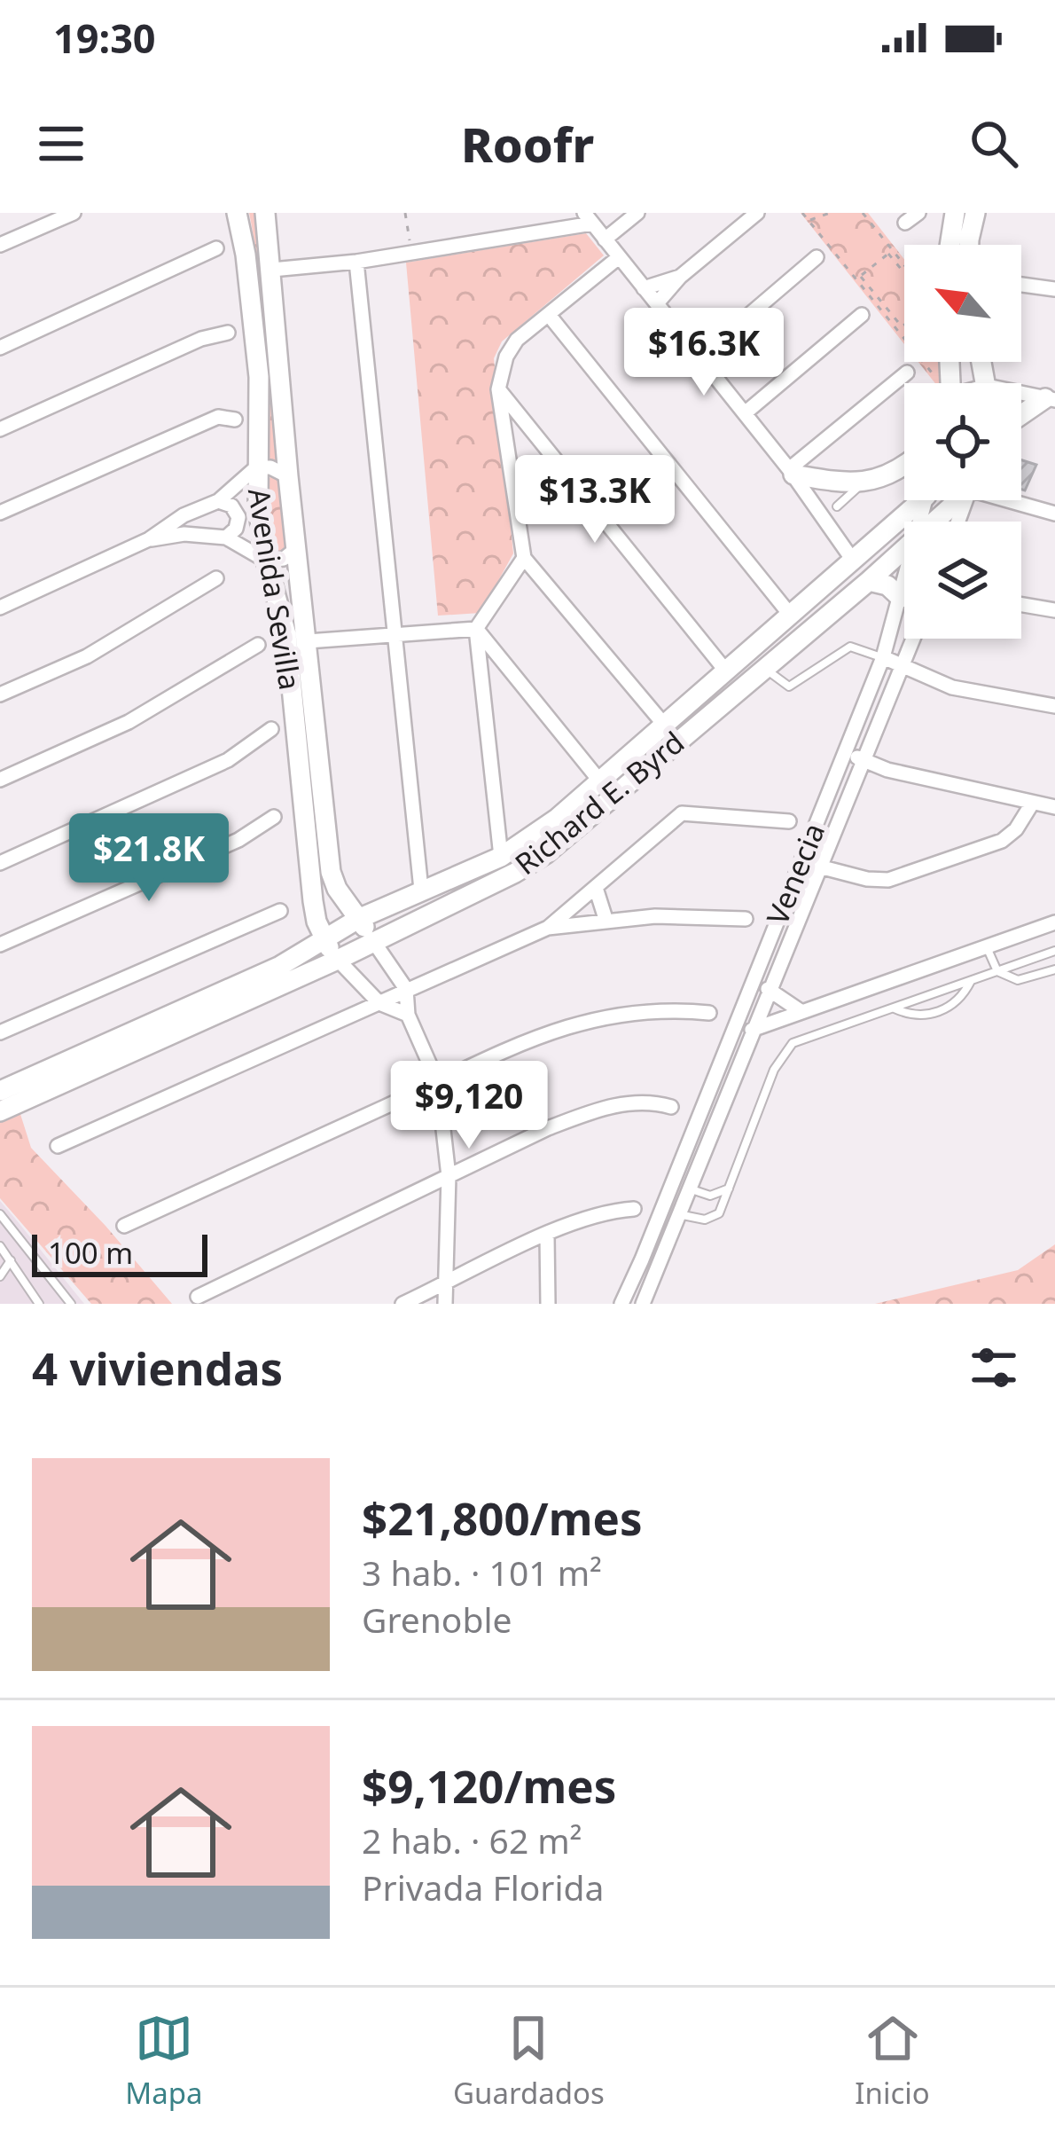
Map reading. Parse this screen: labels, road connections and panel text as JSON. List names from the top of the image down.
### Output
{
  "streets": {
    "street": ["Avenida Sevilla", "Richard E. Byrd", "Venecia"]
  },
  "crossings": [
    ["Avenida Sevilla", "Richard E. Byrd"]
  ],
  "scale_bar": "100 m",
  "north": "top left",
  "page": {
    "status": "19:30",
    "header": "Roofr",
    "price": [
      "$16.3K",
      "$13.3K",
      "$21.8K",
      "$9,120"
    ],
    "scale": "100 m",
    "heading": "4 viviendas",
    "list": [
      {
        "name": "$21,800/mes",
        "note": "3 hab. · 101 m² · Grenoble"
      },
      {
        "name": "$9,120/mes",
        "note": "2 hab. · 62 m² · Privada Florida"
      }
    ],
    "tabs": ["Mapa", "Guardados", "Inicio"]
  }
}
